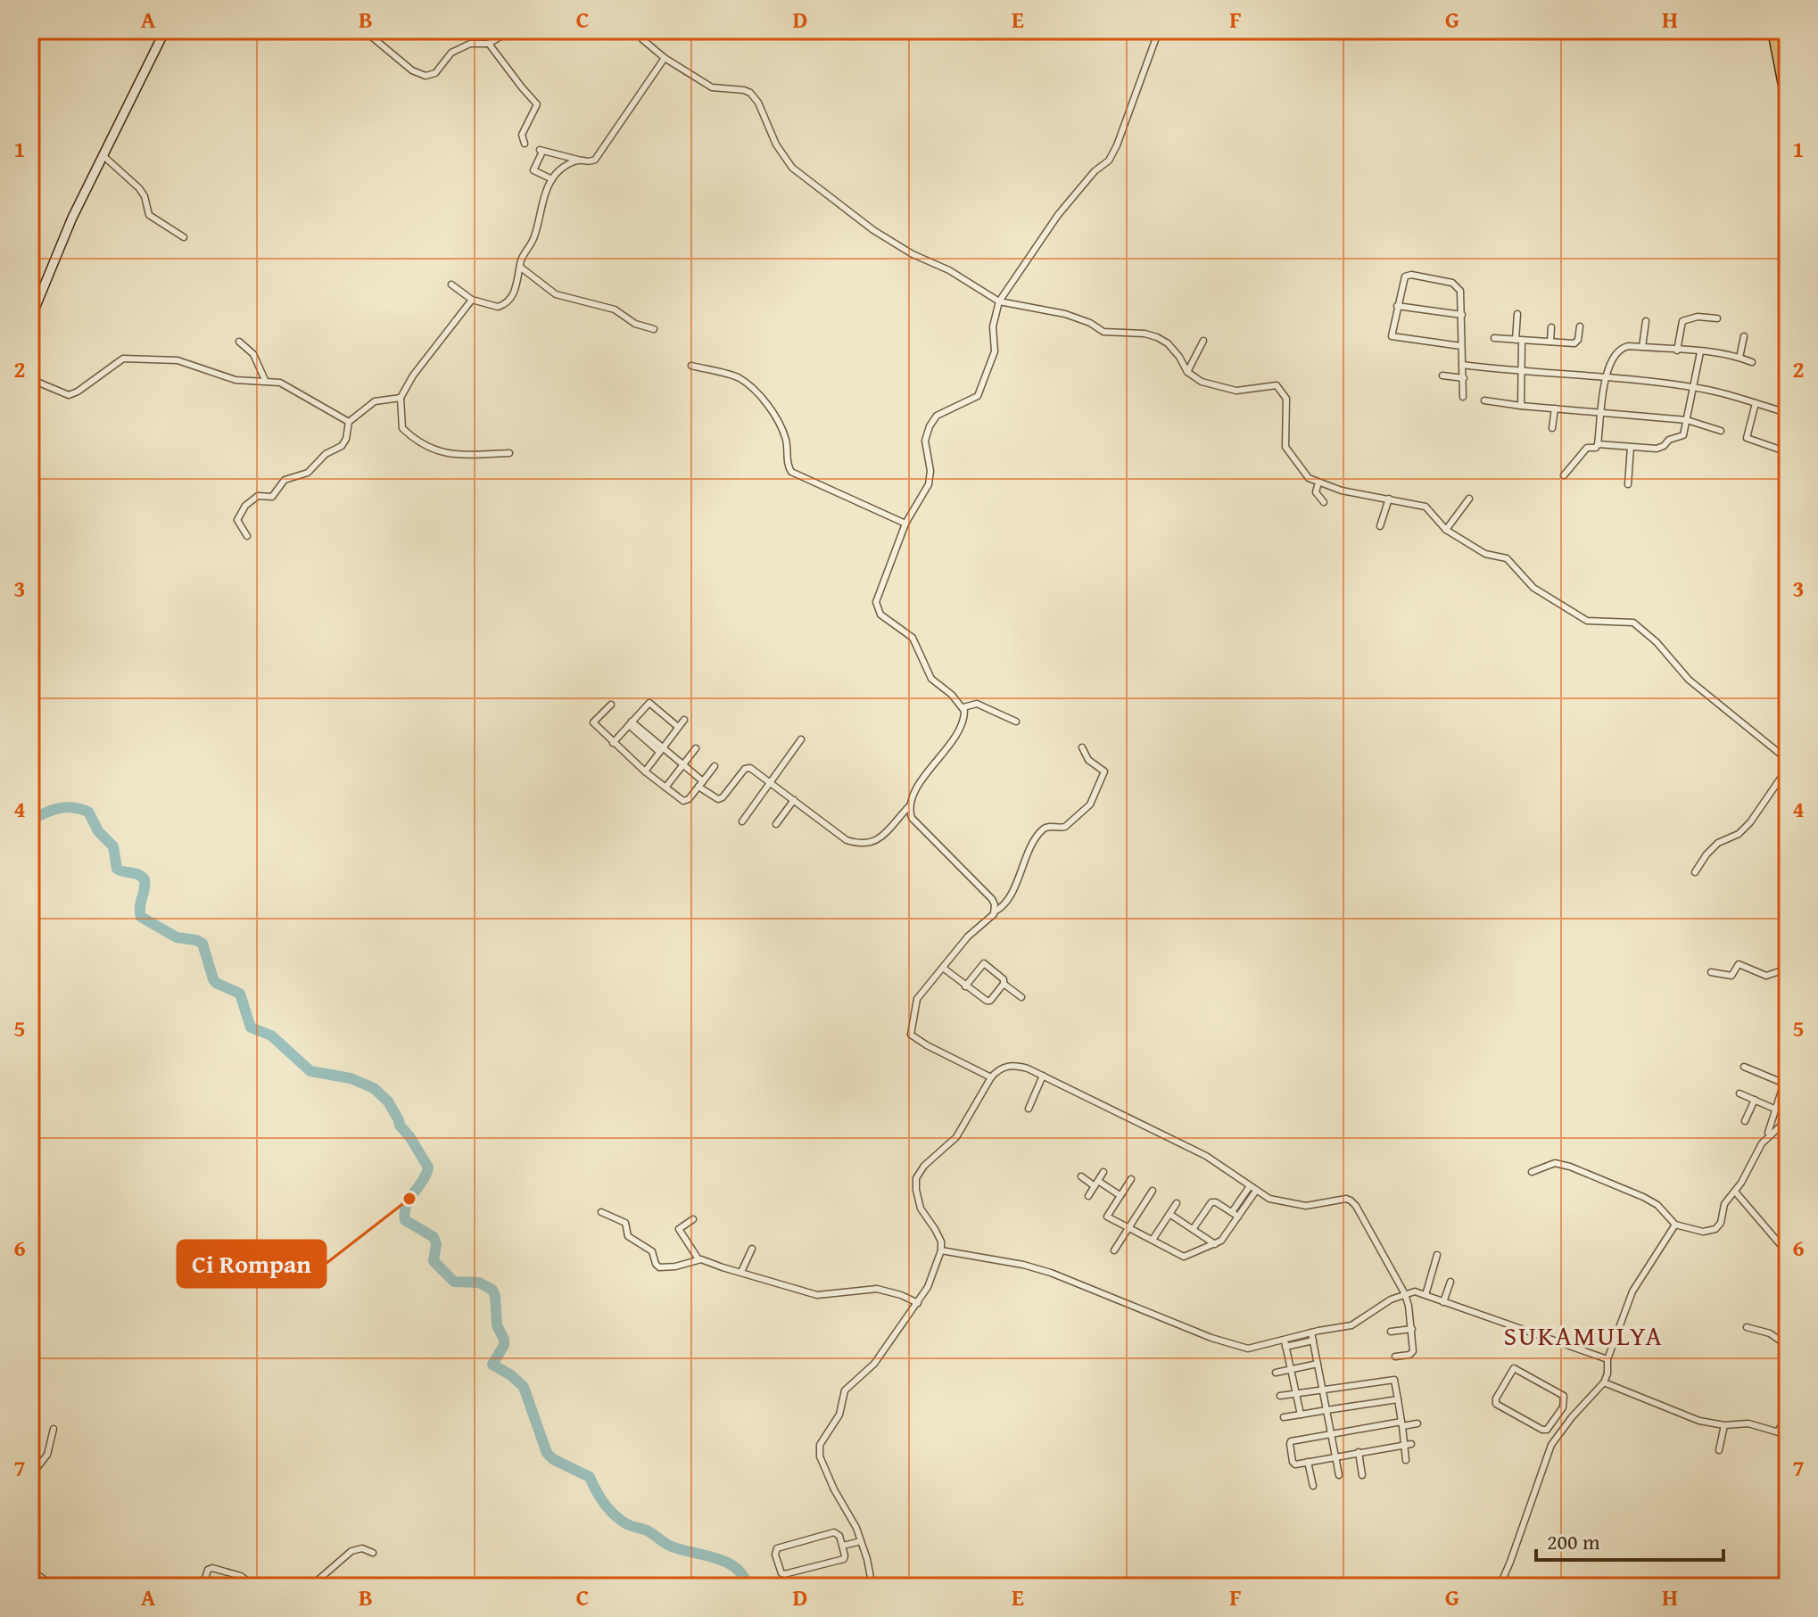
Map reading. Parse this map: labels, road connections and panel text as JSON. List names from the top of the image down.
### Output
{
  "districts": ["SUKAMULYA"],
  "places": ["Ci Rompan"],
  "scale_bar": "200 m",
  "grid": {
    "columns": [
      "A",
      "B",
      "C",
      "D",
      "E",
      "F",
      "G",
      "H"
    ],
    "rows": [
      "1",
      "2",
      "3",
      "4",
      "5",
      "6",
      "7"
    ]
  }
}
